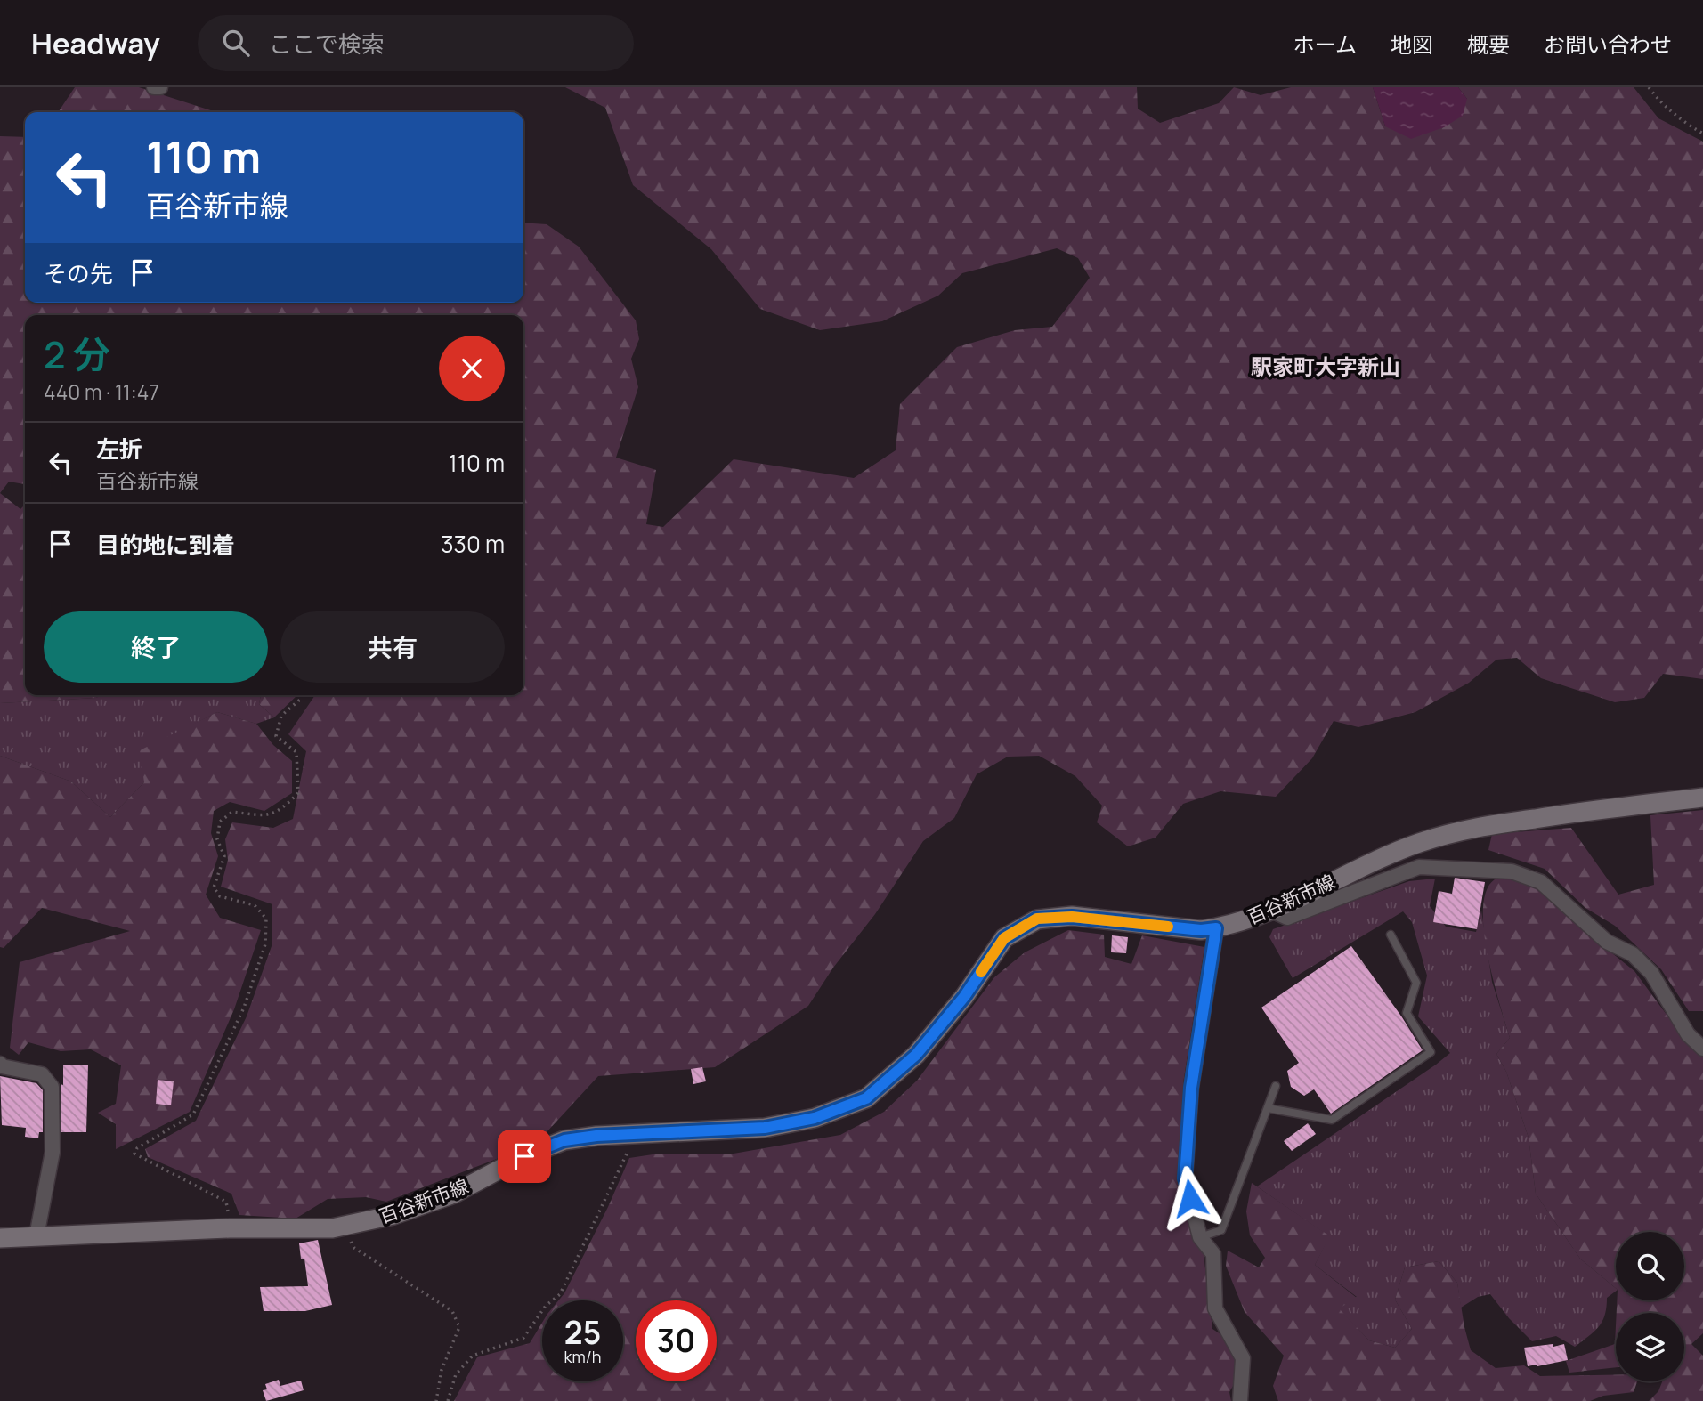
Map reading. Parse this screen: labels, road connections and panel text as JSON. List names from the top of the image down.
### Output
{
  "streets": {
    "main road": ["百谷新市線"]
  },
  "districts": ["駅家町大字新山"],
  "page": {
    "header": "Headway",
    "search": "ここで検索",
    "nav": [
      "ホーム",
      "地図",
      "概要",
      "お問い合わせ"
    ],
    "turn": ["110 m", "百谷新市線"],
    "then": "その先",
    "heading": ["2 分", "440 m · 11:47"],
    "list": [
      {
        "name": "左折",
        "note": "百谷新市線",
        "value": "110 m"
      },
      {
        "name": "目的地に到着",
        "value": "330 m"
      }
    ],
    "buttons": ["終了", "共有"],
    "speed": "25 km/h",
    "limit": "30"
  }
}
